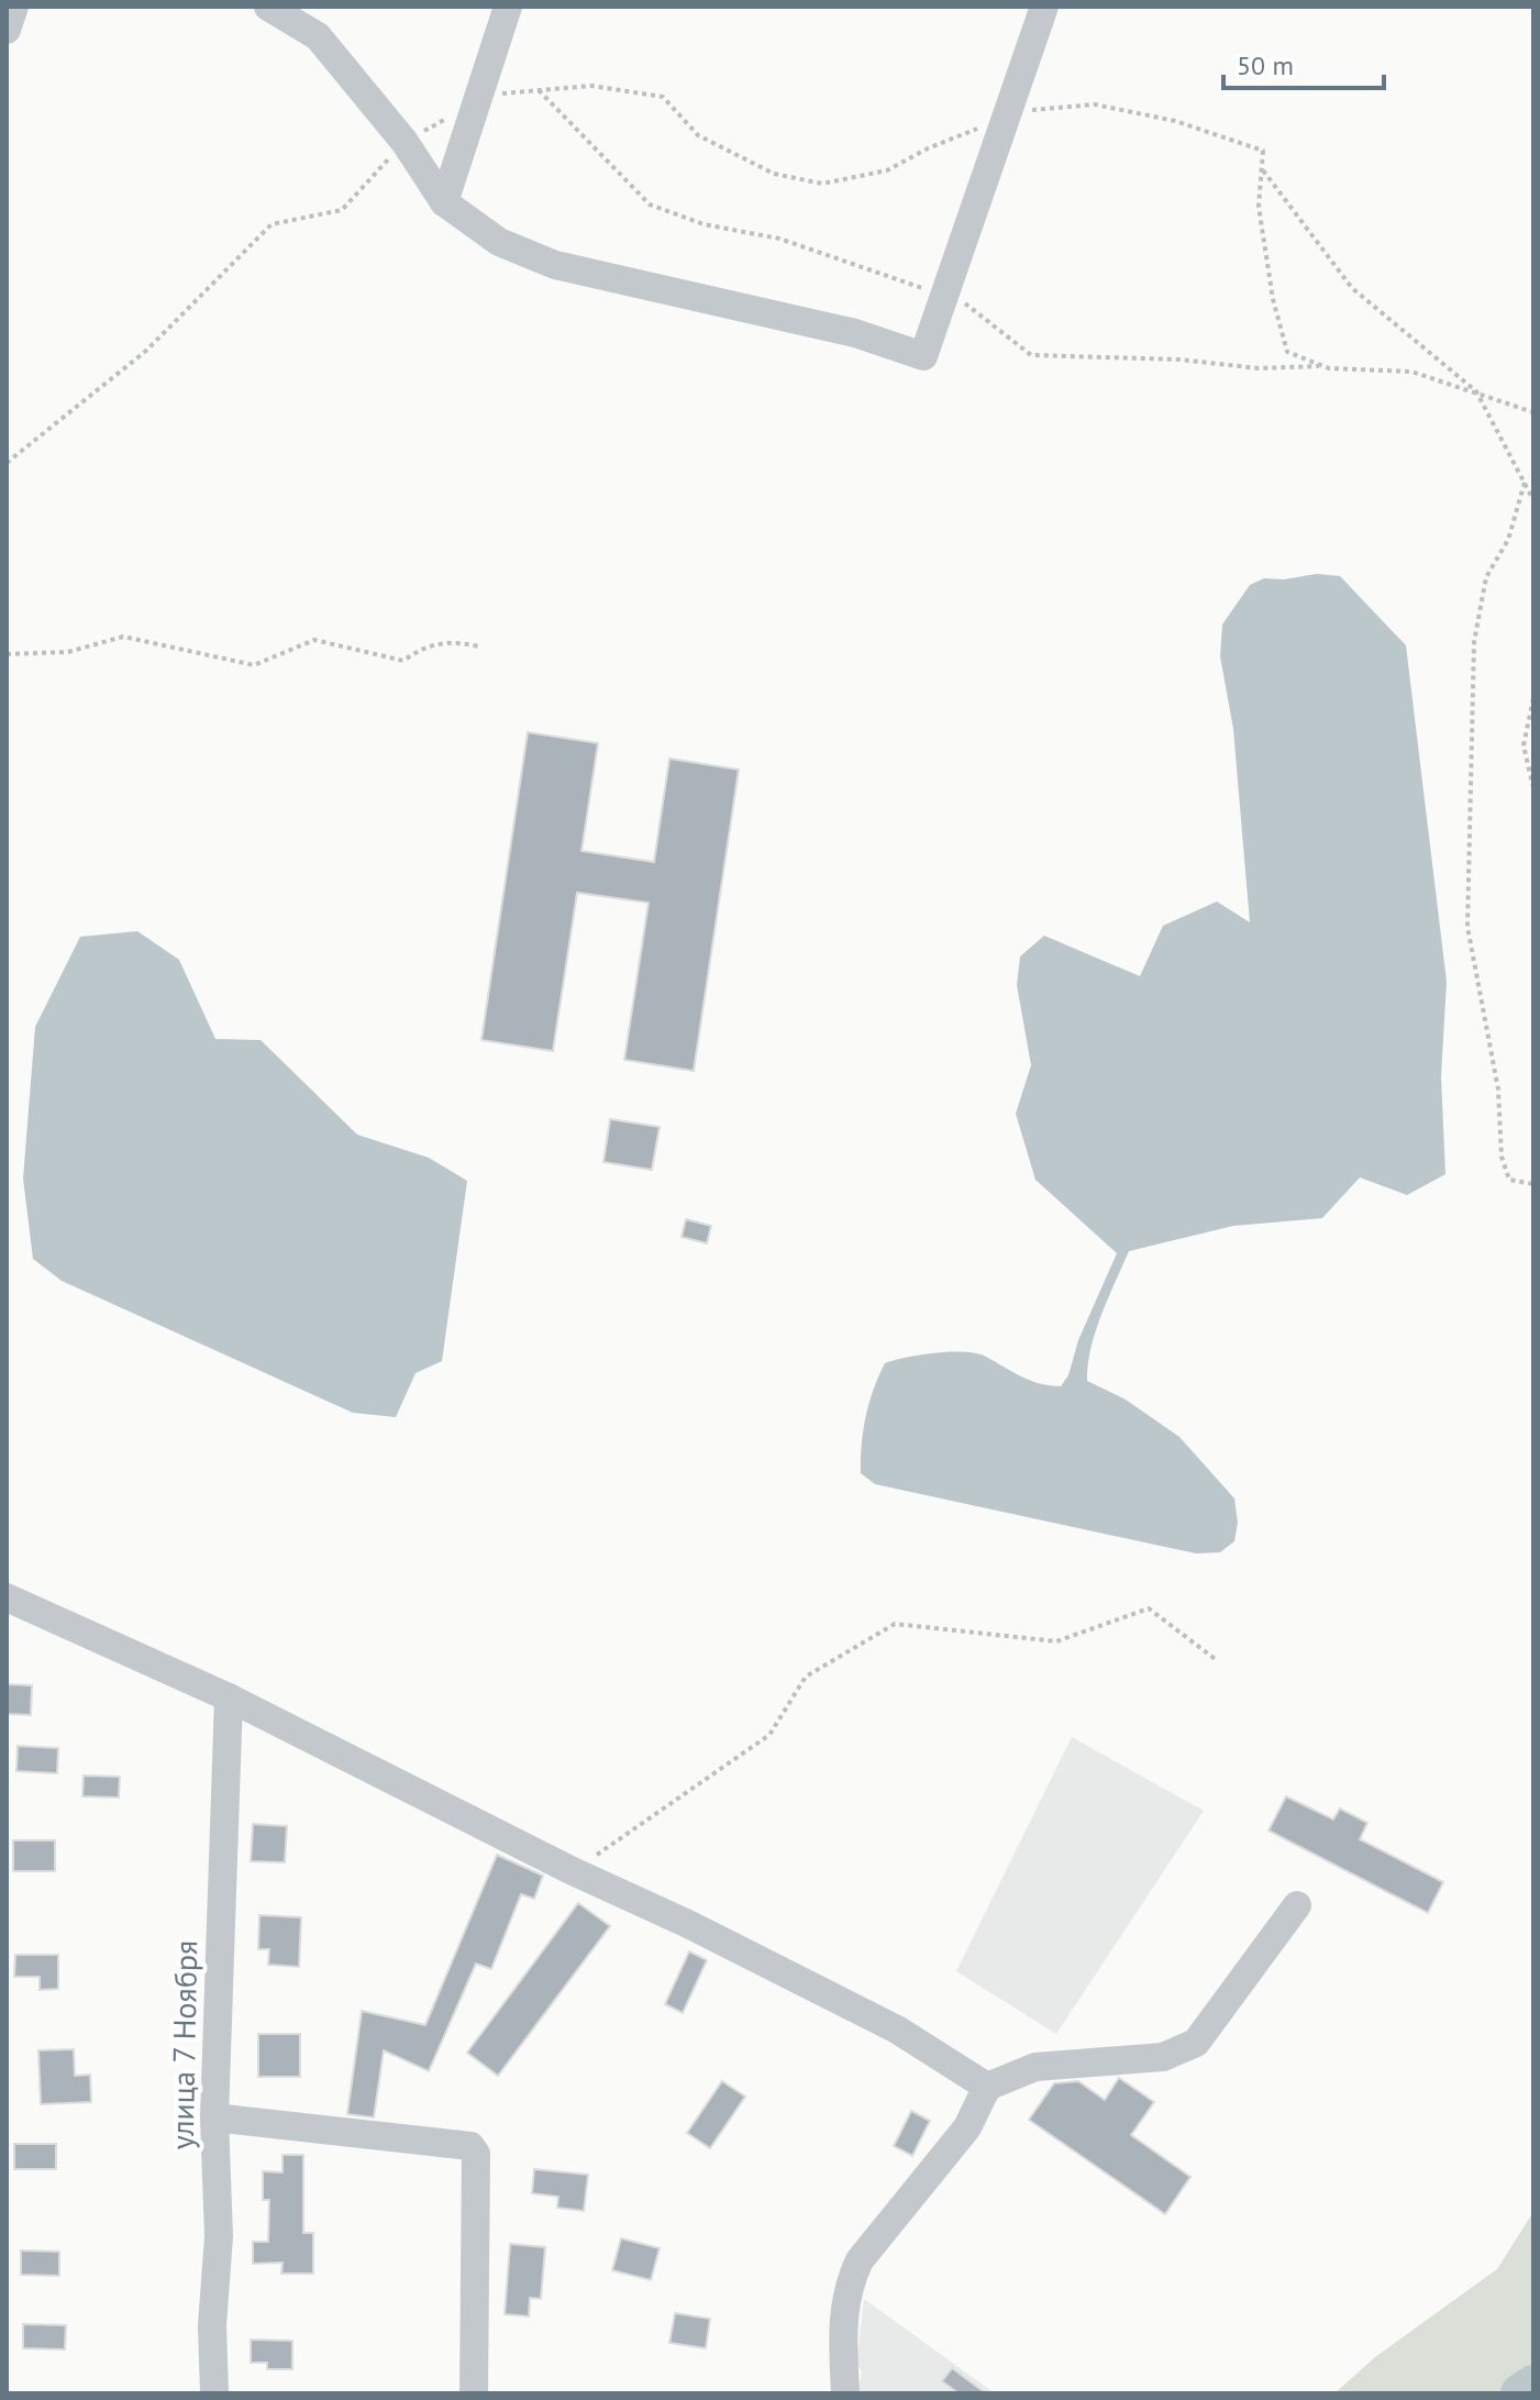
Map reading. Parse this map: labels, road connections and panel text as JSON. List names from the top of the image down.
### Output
{
  "streets": {
    "street": ["улица 7 Ноября"]
  },
  "scale_bar": "50 m"
}
